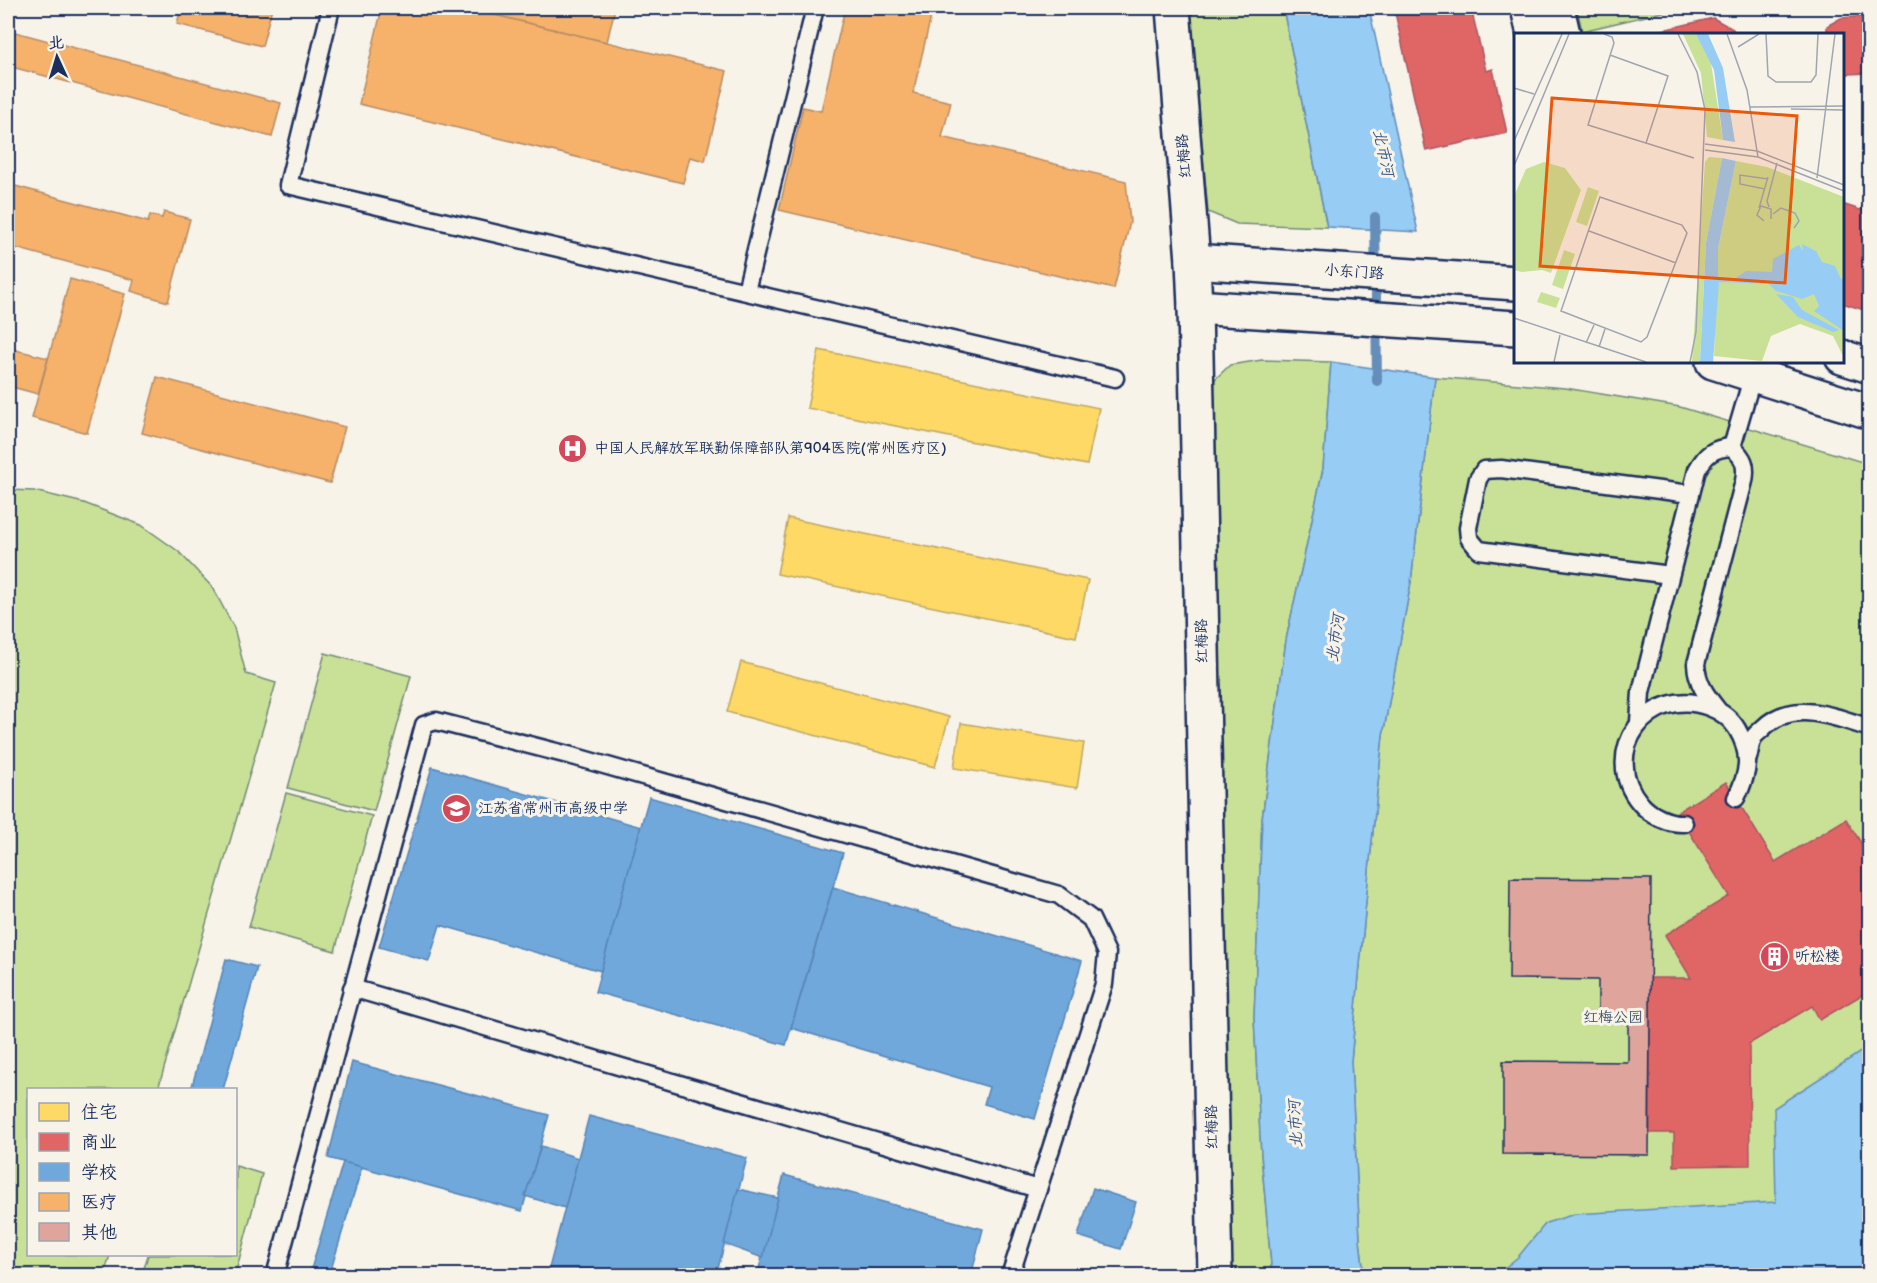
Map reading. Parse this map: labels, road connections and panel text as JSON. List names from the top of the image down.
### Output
{
  "streets": {
    "street": ["红梅路", "小东门路"]
  },
  "crossings": [
    ["红梅路", "小东门路"]
  ],
  "water": ["北市河"],
  "parks": ["红梅公园"],
  "places": {
    "hospital": ["中国人民解放军联勤保障部队第904医院(常州医疗区)"],
    "school or university": ["江苏省常州市高级中学"],
    "building": ["听松楼"]
  },
  "legend": [
    "住宅",
    "商业",
    "学校",
    "医疗",
    "其他"
  ],
  "north": "top"
}
